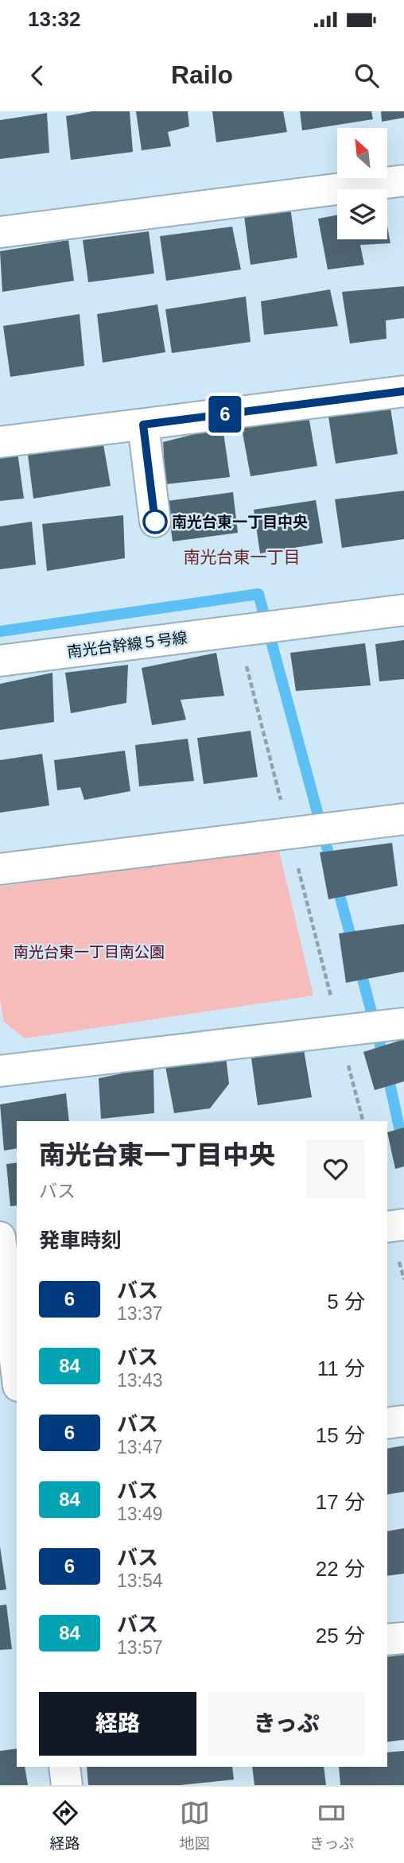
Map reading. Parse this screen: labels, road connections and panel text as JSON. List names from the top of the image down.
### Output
{
  "streets": {
    "street": ["南光台幹線５号線"]
  },
  "districts": ["南光台東一丁目"],
  "parks": ["南光台東一丁目南公園"],
  "places": ["南光台東一丁目中央"],
  "lines": ["bus line 6"],
  "north": "top left",
  "page": {
    "status": "13:32",
    "header": "Railo",
    "on_map": "6",
    "heading": [
      ["南光台東一丁目中央", "バス"],
      "発車時刻"
    ],
    "list": [
      {
        "mark": "6",
        "name": "バス",
        "note": "13:37",
        "value": "5 分"
      },
      {
        "mark": "84",
        "name": "バス",
        "note": "13:43",
        "value": "11 分"
      },
      {
        "mark": "6",
        "name": "バス",
        "note": "13:47",
        "value": "15 分"
      },
      {
        "mark": "84",
        "name": "バス",
        "note": "13:49",
        "value": "17 分"
      },
      {
        "mark": "6",
        "name": "バス",
        "note": "13:54",
        "value": "22 分"
      },
      {
        "mark": "84",
        "name": "バス",
        "note": "13:57",
        "value": "25 分"
      }
    ],
    "buttons": ["経路", "きっぷ"],
    "tabs": ["経路", "地図", "きっぷ"]
  }
}
